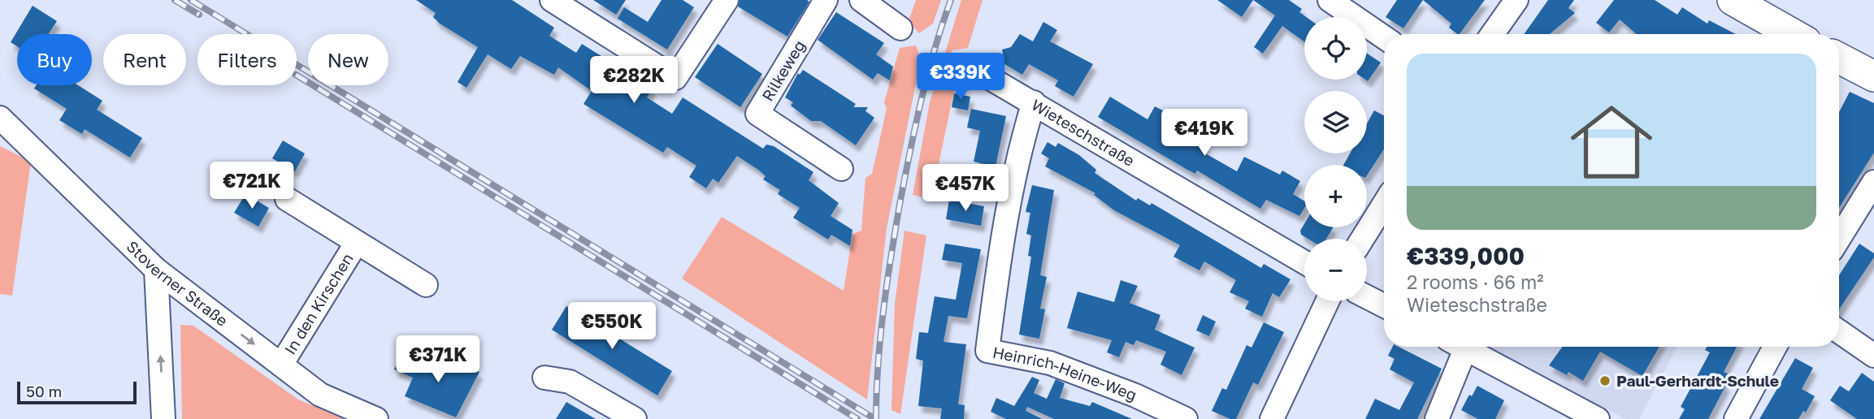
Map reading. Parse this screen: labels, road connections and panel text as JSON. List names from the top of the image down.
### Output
{
  "streets": {
    "street": [
      "Rilkeweg",
      "Wieteschstraße",
      "Stoverner Straße",
      "In den Kirschen",
      "Heinrich-Heine-Weg"
    ]
  },
  "crossings": [
    ["Wieteschstraße", "Heinrich-Heine-Weg"],
    ["Stoverner Straße", "In den Kirschen"]
  ],
  "places": ["Paul-Gerhardt-Schule"],
  "scale_bar": "50 m",
  "page": {
    "map_buttons": ["+", "−"],
    "chip": [
      "Buy",
      "Rent",
      "Filters",
      "New"
    ],
    "list": [
      {
        "name": "€339,000",
        "note": "2 rooms · 66 m² · Wieteschstraße"
      }
    ],
    "price": [
      "€339K",
      "€282K",
      "€419K",
      "€721K",
      "€457K",
      "€550K",
      "€371K"
    ],
    "scale": "50 m"
  }
}
